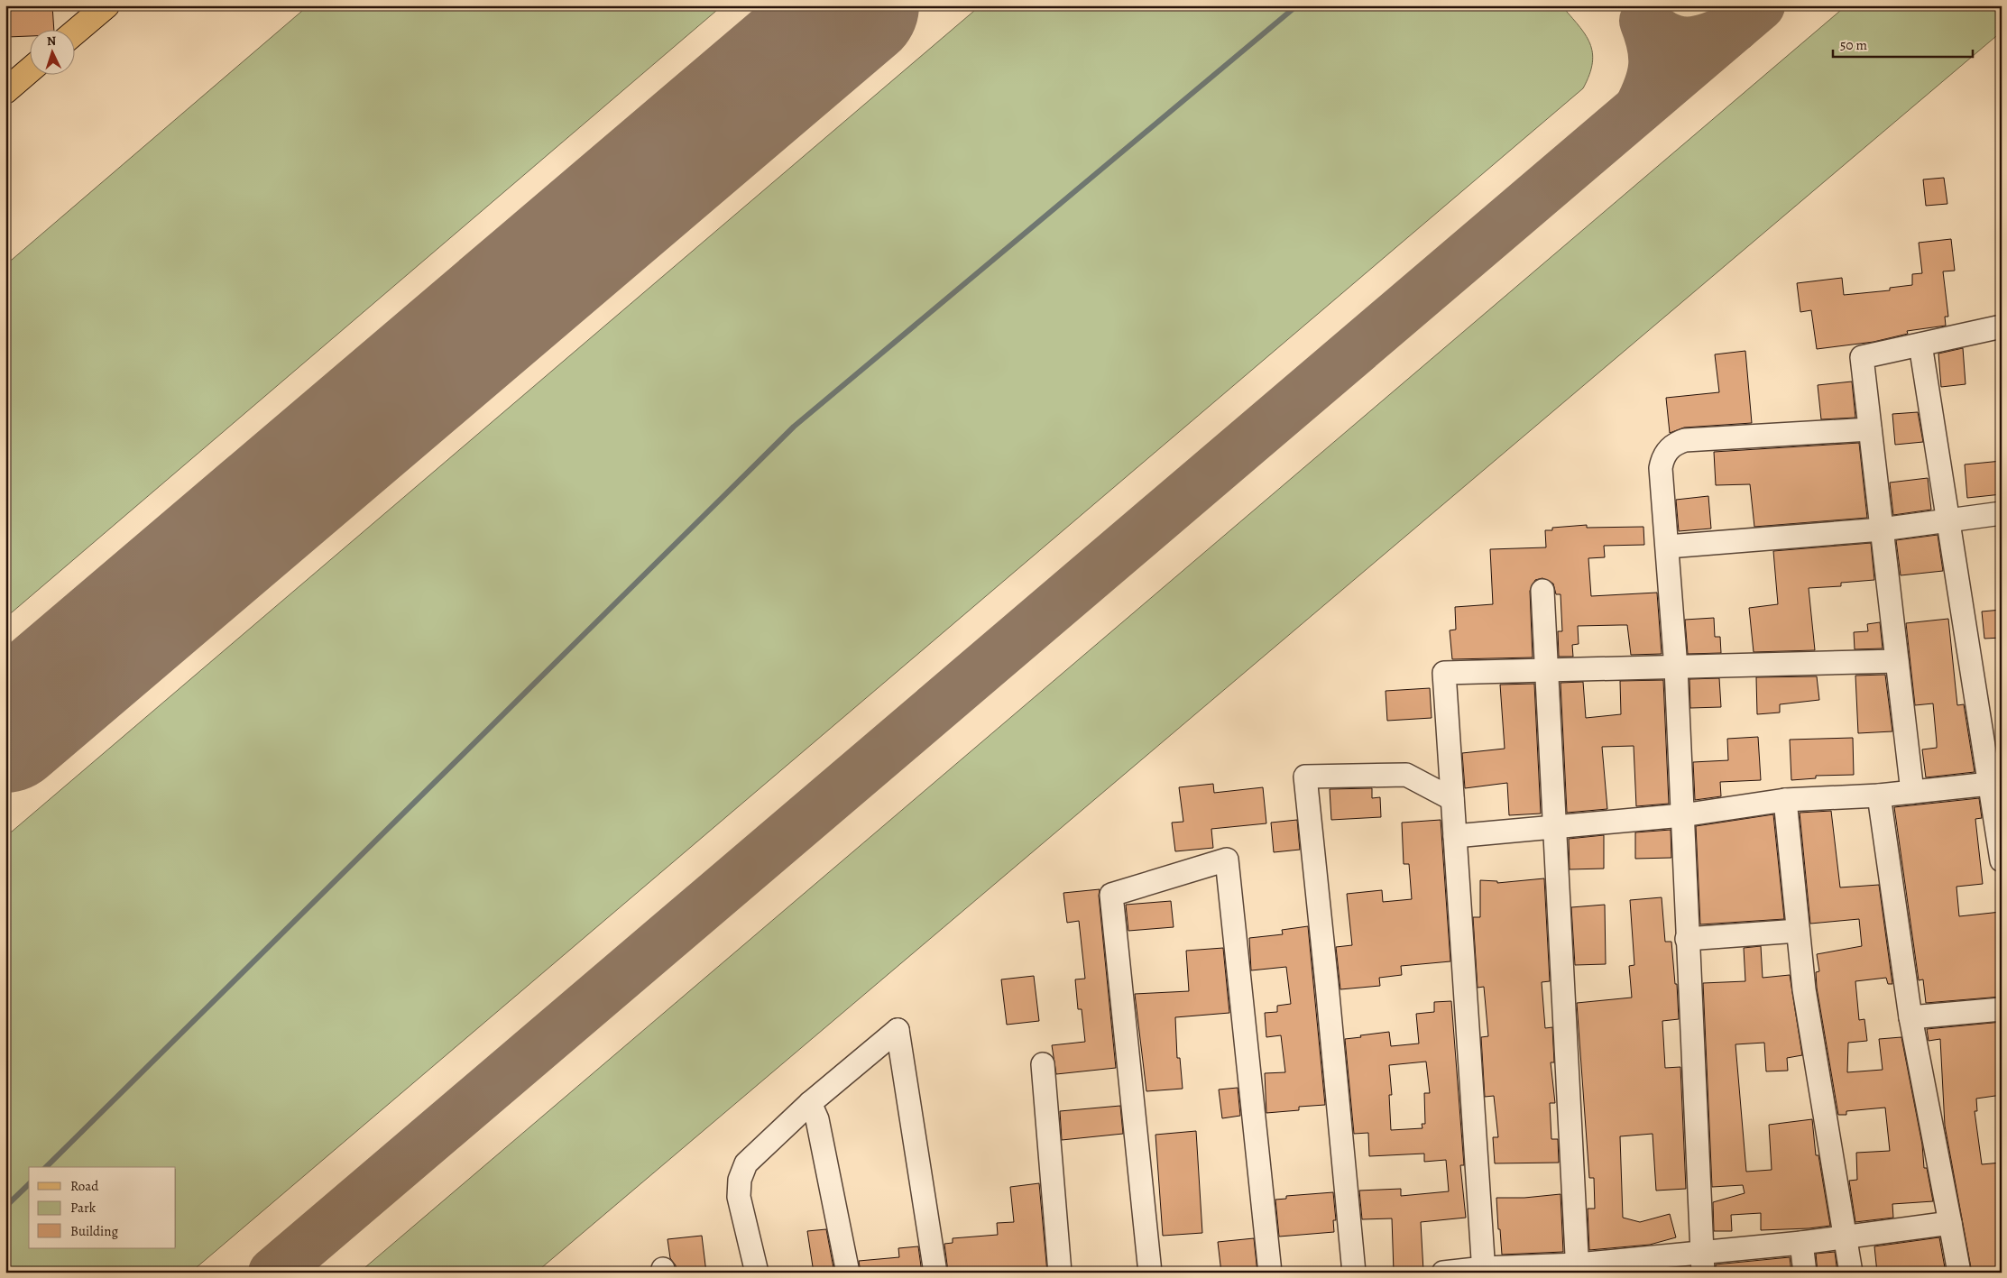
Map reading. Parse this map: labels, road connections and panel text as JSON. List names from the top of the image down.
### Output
{
  "legend": ["Road", "Park", "Building"],
  "scale_bar": "50 m",
  "north": "top"
}
